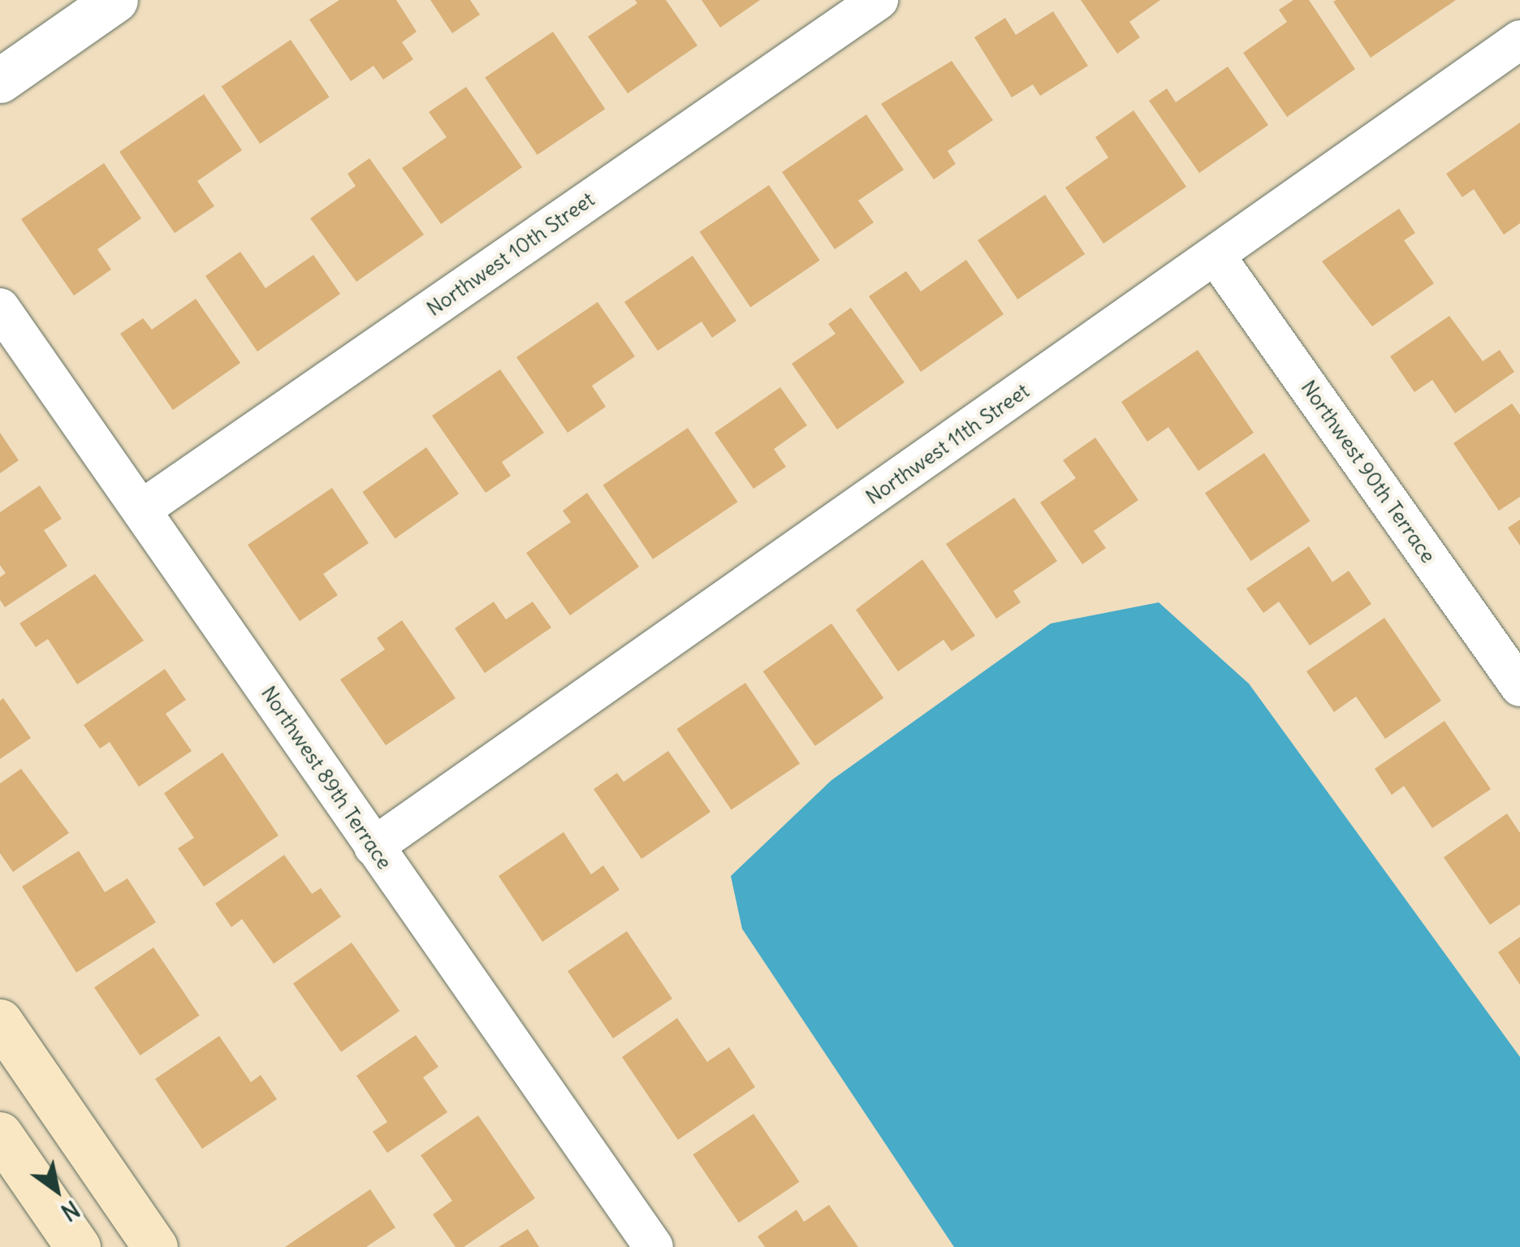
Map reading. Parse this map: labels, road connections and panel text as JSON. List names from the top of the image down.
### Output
{
  "streets": {
    "street": [
      "Northwest 10th Street",
      "Northwest 11th Street",
      "Northwest 90th Terrace",
      "Northwest 89th Terrace"
    ]
  },
  "crossings": [
    ["Northwest 10th Street", "Northwest 89th Terrace"],
    ["Northwest 11th Street", "Northwest 90th Terrace"],
    ["Northwest 11th Street", "Northwest 89th Terrace"]
  ],
  "north": "bottom right"
}
